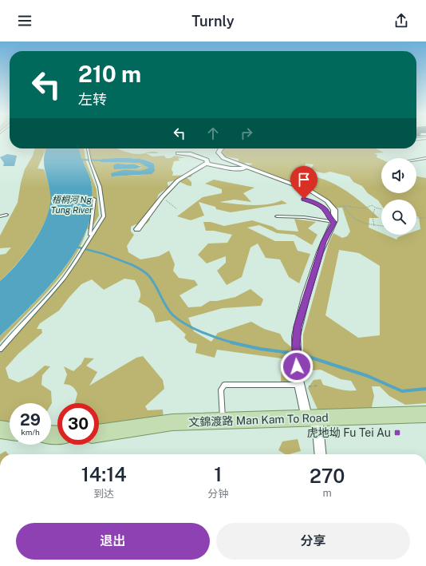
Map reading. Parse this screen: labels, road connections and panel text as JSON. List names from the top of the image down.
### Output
{
  "streets": {
    "main road": ["文錦渡路 Man Kam To Road"]
  },
  "water": ["梧桐河 Ng Tung River"],
  "places": {
    "transit": ["虎地坳 Fu Tei Au"]
  },
  "page": {
    "header": "Turnly",
    "turn": ["210 m", "左转"],
    "speed": "29 km/h",
    "limit": "30",
    "eta": [
      "14:14",
      "到达",
      "1",
      "分钟",
      "270",
      "m"
    ],
    "buttons": ["退出", "分享"]
  }
}
